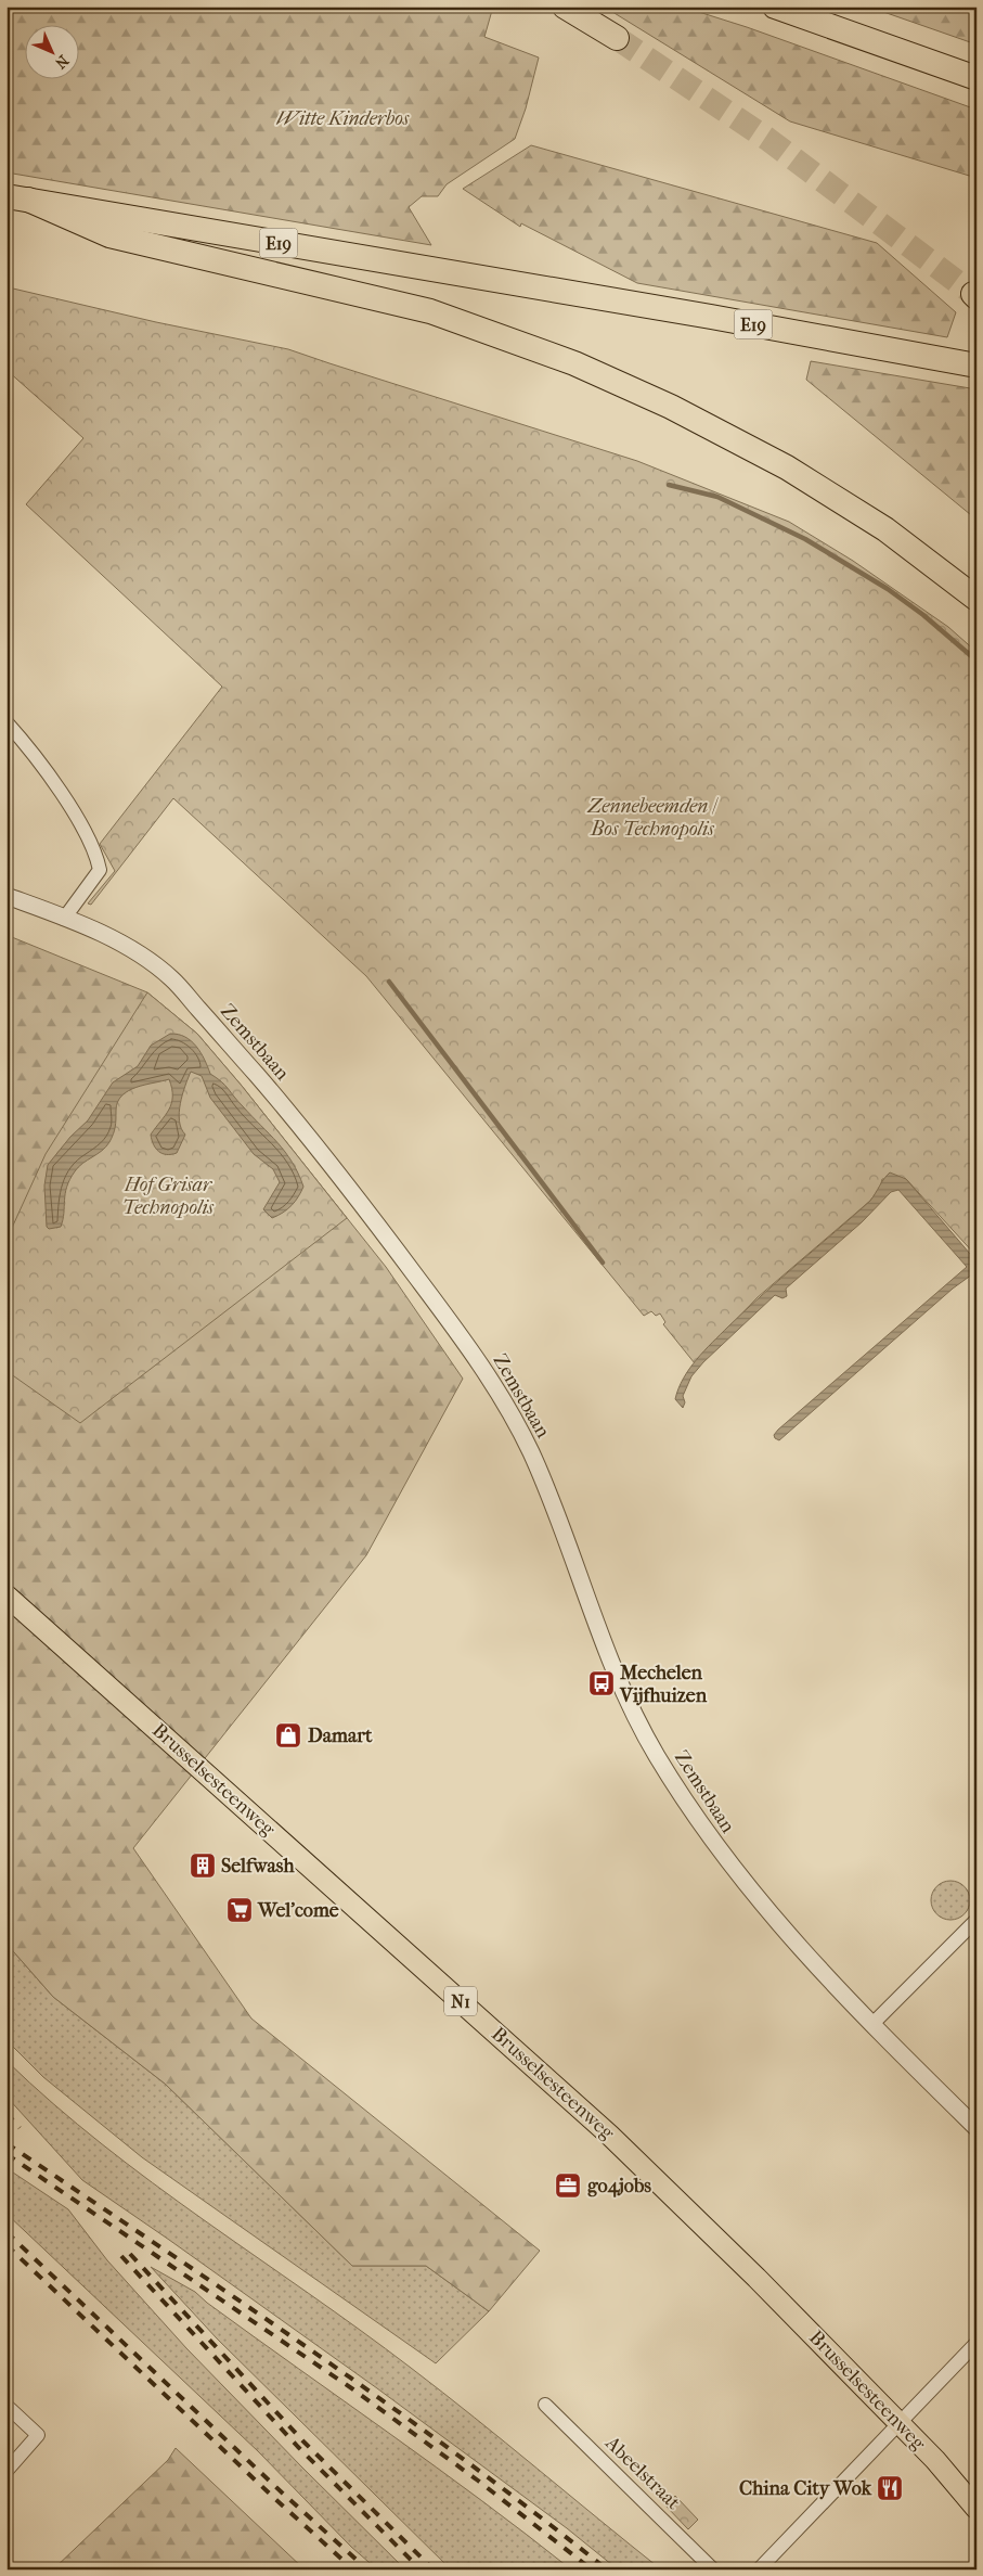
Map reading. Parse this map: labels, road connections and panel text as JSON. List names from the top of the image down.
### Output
{
  "streets": {
    "highway": ["E19"],
    "main road": ["Brusselsesteenweg", "N1"],
    "street": ["Zemstbaan", "Abeelstraat"]
  },
  "parks": ["Witte Kinderbos", "Zennebeemden / Bos Technopolis", "Hof Grisar Technopolis"],
  "places": {
    "bus stop": ["Mechelen Vijfhuizen"],
    "shop": ["Damart"],
    "building": ["Selfwash"],
    "supermarket": ["Wel'come"],
    "office": ["go4jobs"],
    "restaurant": ["China City Wok"]
  },
  "north": "bottom right"
}
